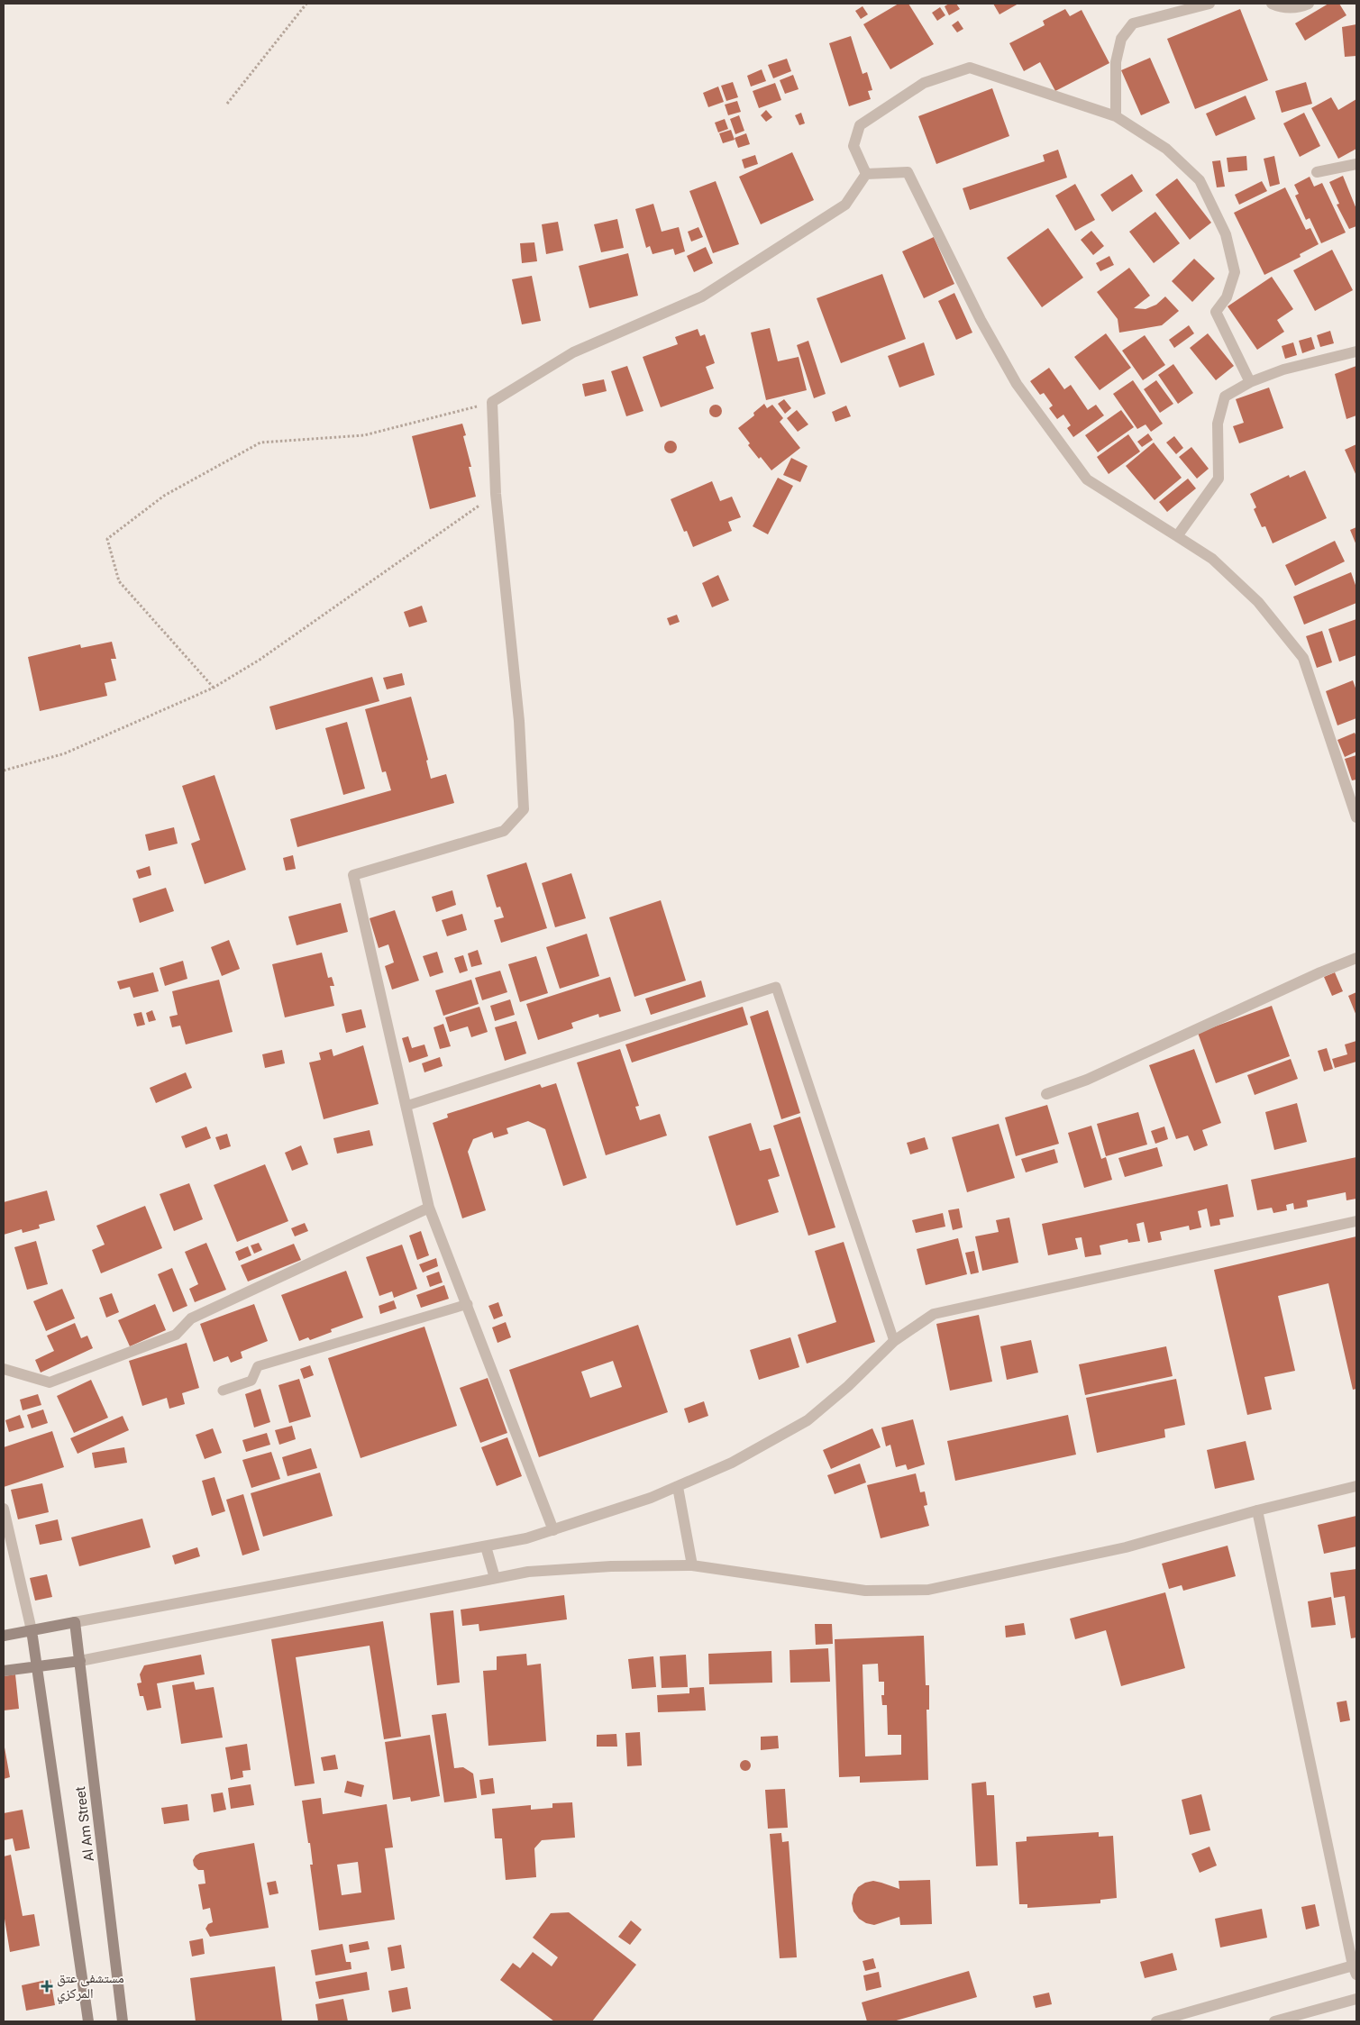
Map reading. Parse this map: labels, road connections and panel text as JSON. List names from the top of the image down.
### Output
{
  "streets": {
    "main road": ["Al Am Street"]
  },
  "places": {
    "health": ["مستشفى عتق المركزي"]
  }
}
